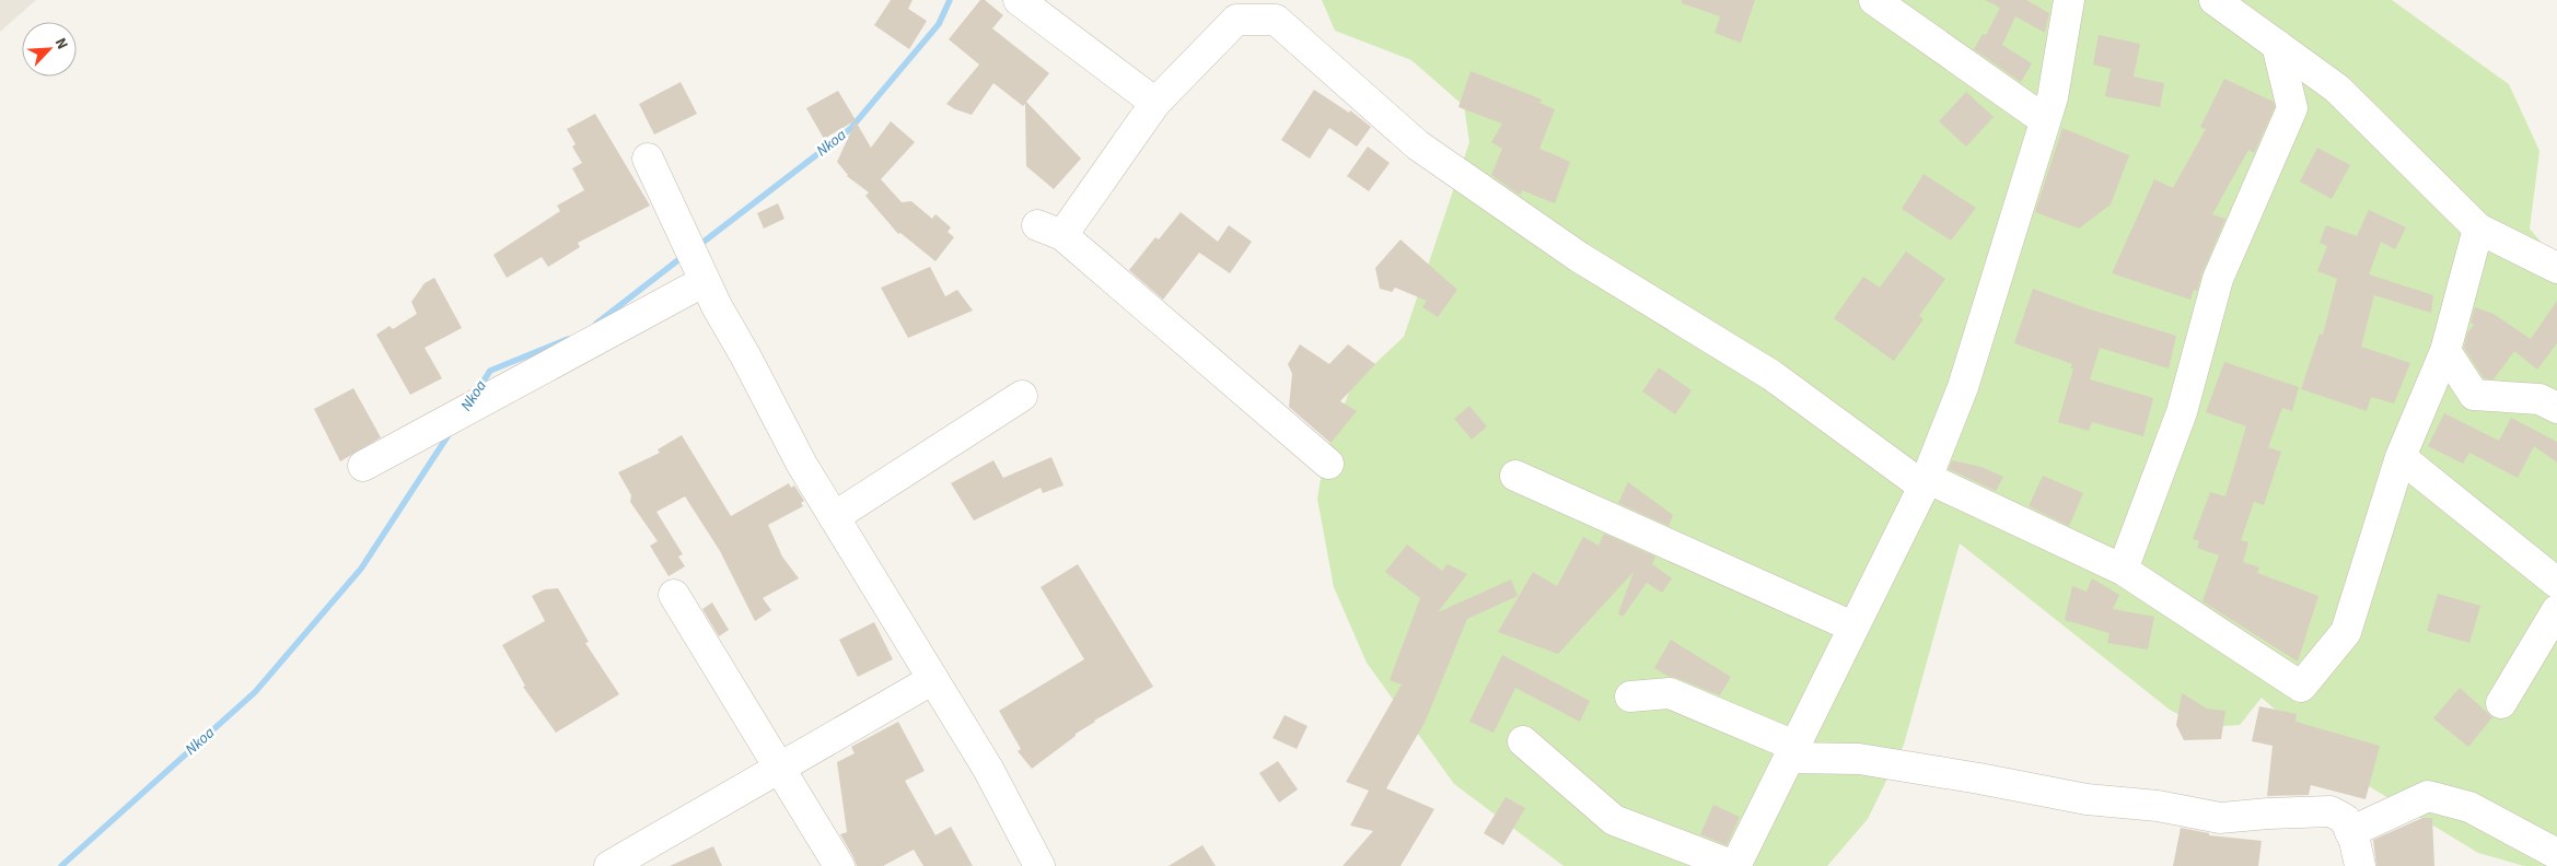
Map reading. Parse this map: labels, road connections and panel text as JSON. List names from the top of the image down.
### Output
{
  "water": ["Nkoa"],
  "north": "top right"
}
